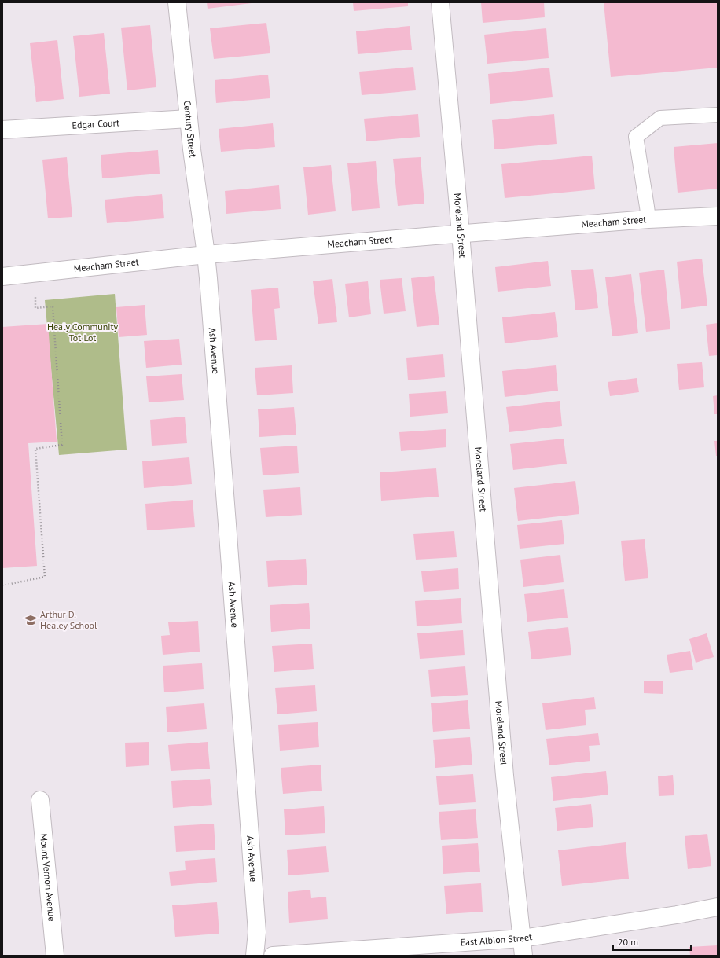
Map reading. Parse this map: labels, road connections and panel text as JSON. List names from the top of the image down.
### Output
{
  "streets": {
    "street": [
      "Edgar Court",
      "Century Street",
      "Meacham Street",
      "Moreland Street",
      "Ash Avenue",
      "Mount Vernon Avenue",
      "East Albion Street"
    ]
  },
  "crossings": [
    ["Edgar Court", "Century Street"],
    ["Century Street", "Meacham Street"],
    ["Century Street", "Ash Avenue"],
    ["Meacham Street", "Moreland Street"],
    ["Meacham Street", "Ash Avenue"],
    ["Moreland Street", "East Albion Street"]
  ],
  "parks": ["Healy Community Tot Lot"],
  "places": {
    "school or university": ["Arthur D. Healey School"]
  },
  "scale_bar": "20 m"
}
